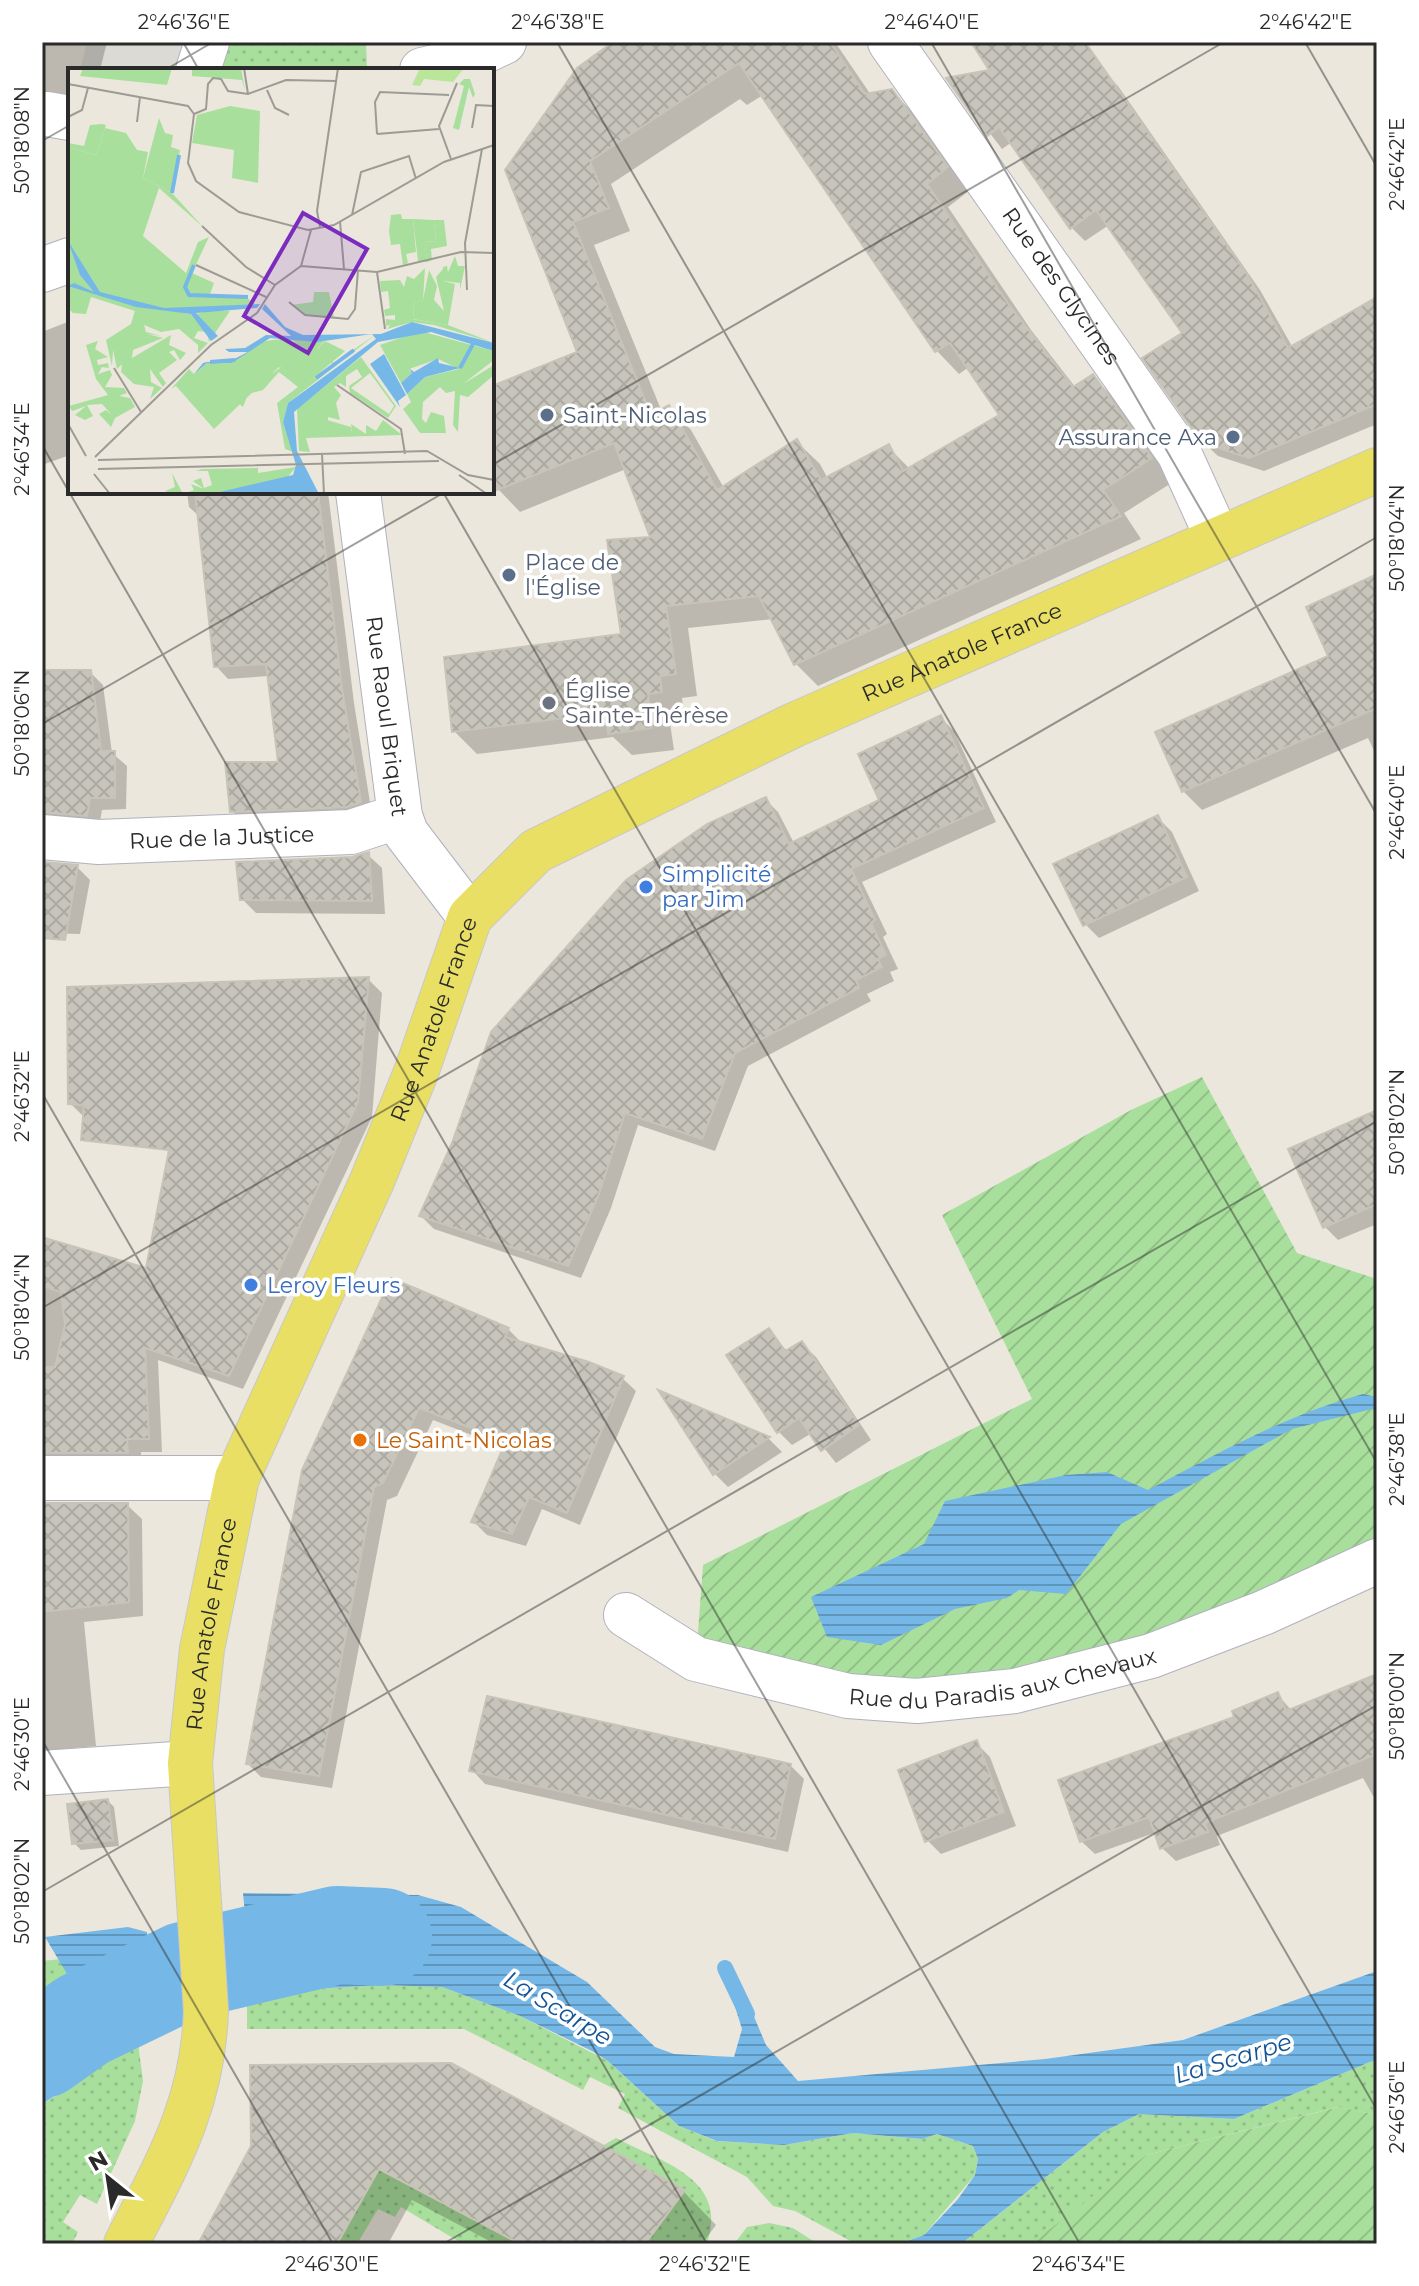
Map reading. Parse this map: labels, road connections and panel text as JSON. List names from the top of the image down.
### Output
{
  "streets": {
    "main road": ["Rue Anatole France"],
    "street": [
      "Rue des Glycines",
      "Rue Raoul Briquet",
      "Rue de la Justice",
      "Rue du Paradis aux Chevaux"
    ]
  },
  "crossings": [
    ["Rue des Glycines", "Rue Anatole France"],
    ["Rue Anatole France", "Rue Raoul Briquet"],
    ["Rue Raoul Briquet", "Rue de la Justice"]
  ],
  "water": ["La Scarpe"],
  "places": [
    "Saint-Nicolas",
    "Assurance Axa",
    "Place de l'Église",
    "Église Sainte-Thérèse",
    "Simplicité par Jim",
    "Leroy Fleurs",
    "Le Saint-Nicolas"
  ],
  "north": "top left",
  "coordinates": [
    "2°46'36\"E",
    "2°46'38\"E",
    "2°46'40\"E",
    "2°46'42\"E",
    "50°18'08\"N",
    "2°46'34\"E",
    "50°18'04\"N",
    "50°18'06\"N",
    "2°46'32\"E",
    "50°18'02\"N",
    "50°18'00\"N",
    "2°46'30\"E"
  ]
}
